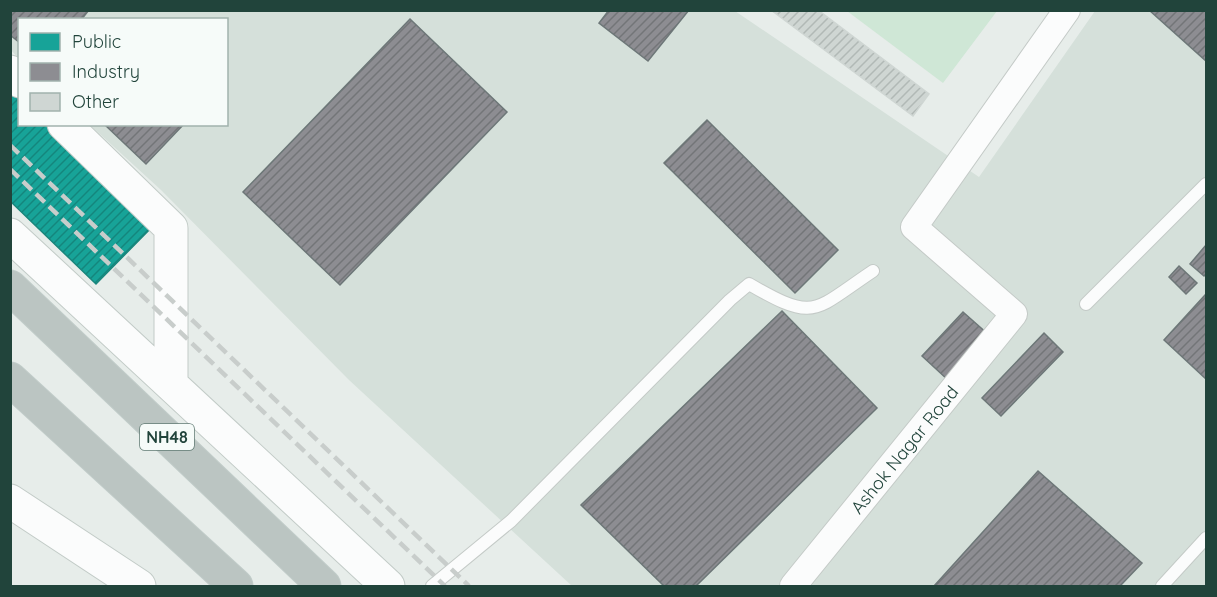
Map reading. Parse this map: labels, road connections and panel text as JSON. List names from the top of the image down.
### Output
{
  "streets": {
    "highway": ["NH48"],
    "street": ["Ashok Nagar Road"]
  },
  "legend": ["Public", "Industry", "Other"]
}
